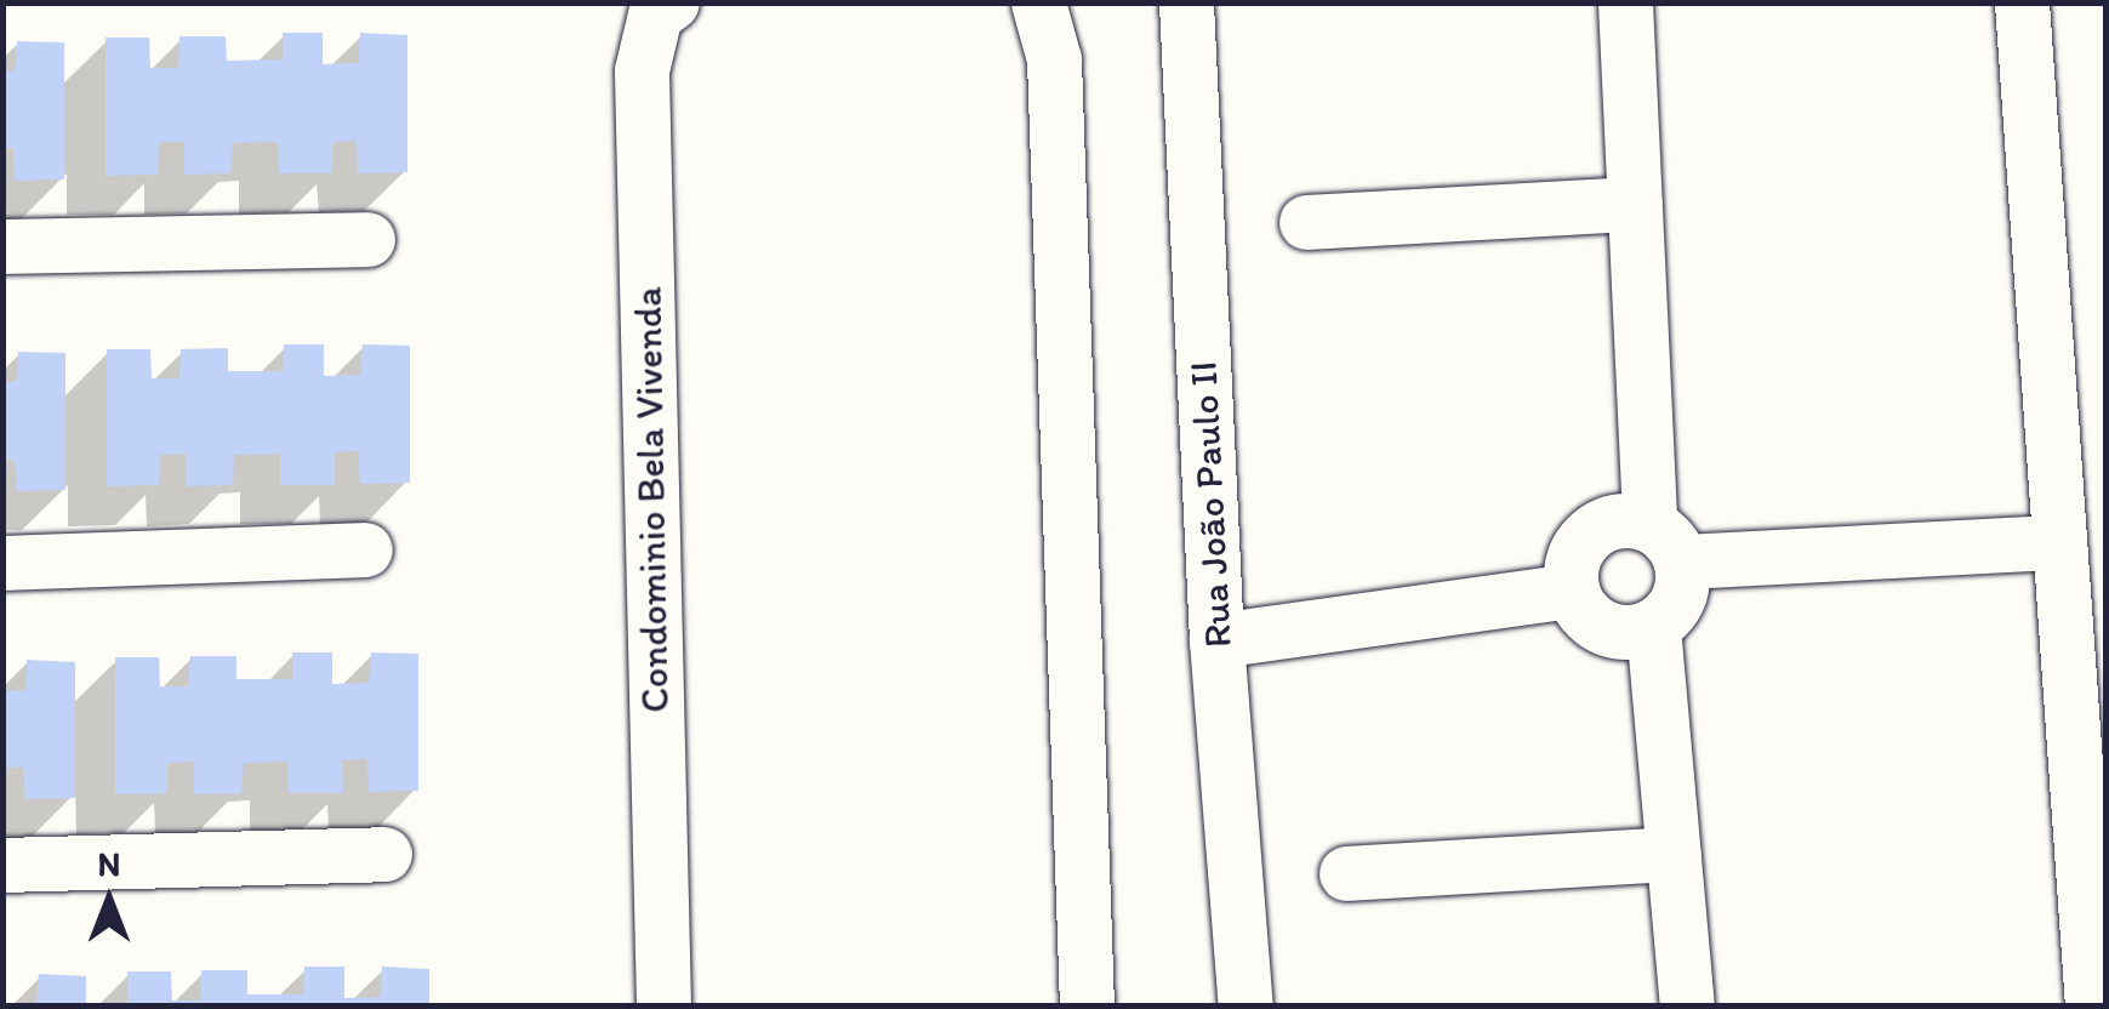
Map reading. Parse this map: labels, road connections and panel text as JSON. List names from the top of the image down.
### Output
{
  "streets": {
    "street": ["Condominio Bela Vivenda", "Rua João Paulo II"]
  },
  "north": "top"
}
